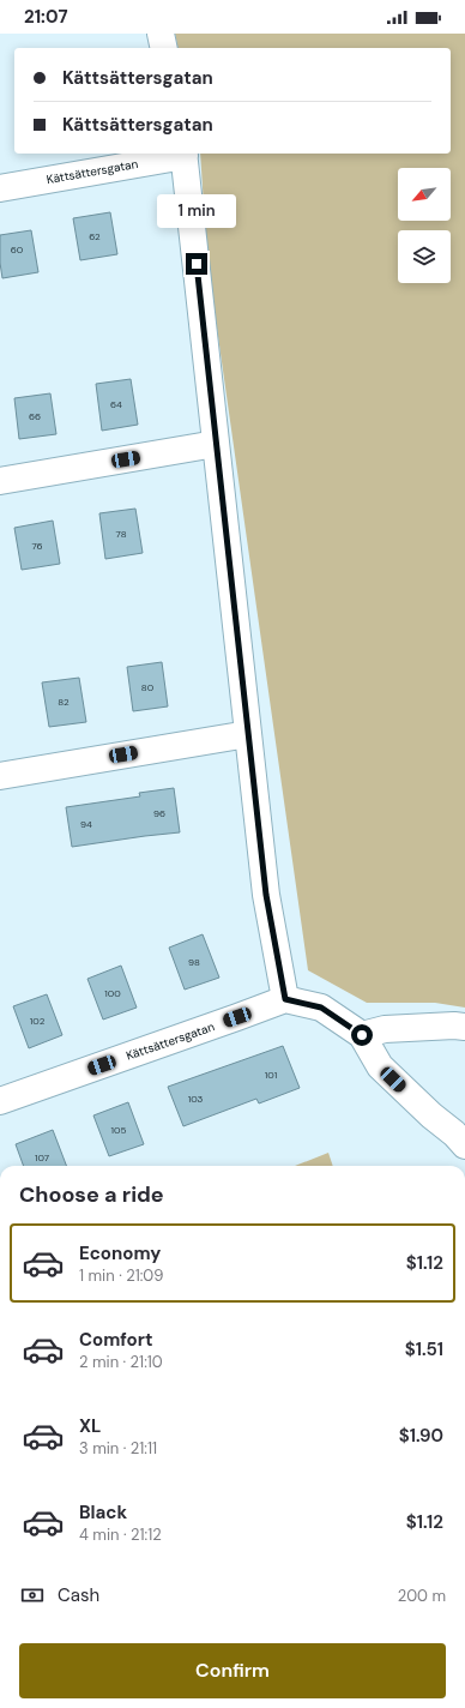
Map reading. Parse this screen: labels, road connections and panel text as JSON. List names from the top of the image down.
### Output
{
  "streets": {
    "street": ["Kättsättersgatan"]
  },
  "house_numbers": [
    "62",
    "60",
    "64",
    "66",
    "78",
    "76",
    "80",
    "82",
    "96",
    "94",
    "98",
    "100",
    "102",
    "101",
    "103",
    "105",
    "107"
  ],
  "north": "bottom left",
  "page": {
    "status": "21:07",
    "banner": ["Kättsättersgatan", "Kättsättersgatan"],
    "bubble": "1 min",
    "heading": "Choose a ride",
    "list": [
      {
        "name": "Economy",
        "note": "1 min · 21:09",
        "value": "$1.12"
      },
      {
        "name": "Comfort",
        "note": "2 min · 21:10",
        "value": "$1.51"
      },
      {
        "name": "XL",
        "note": "3 min · 21:11",
        "value": "$1.90"
      },
      {
        "name": "Black",
        "note": "4 min · 21:12",
        "value": "$1.12"
      }
    ],
    "pay": ["Cash", "200 m"],
    "buttons": "Confirm"
  }
}
